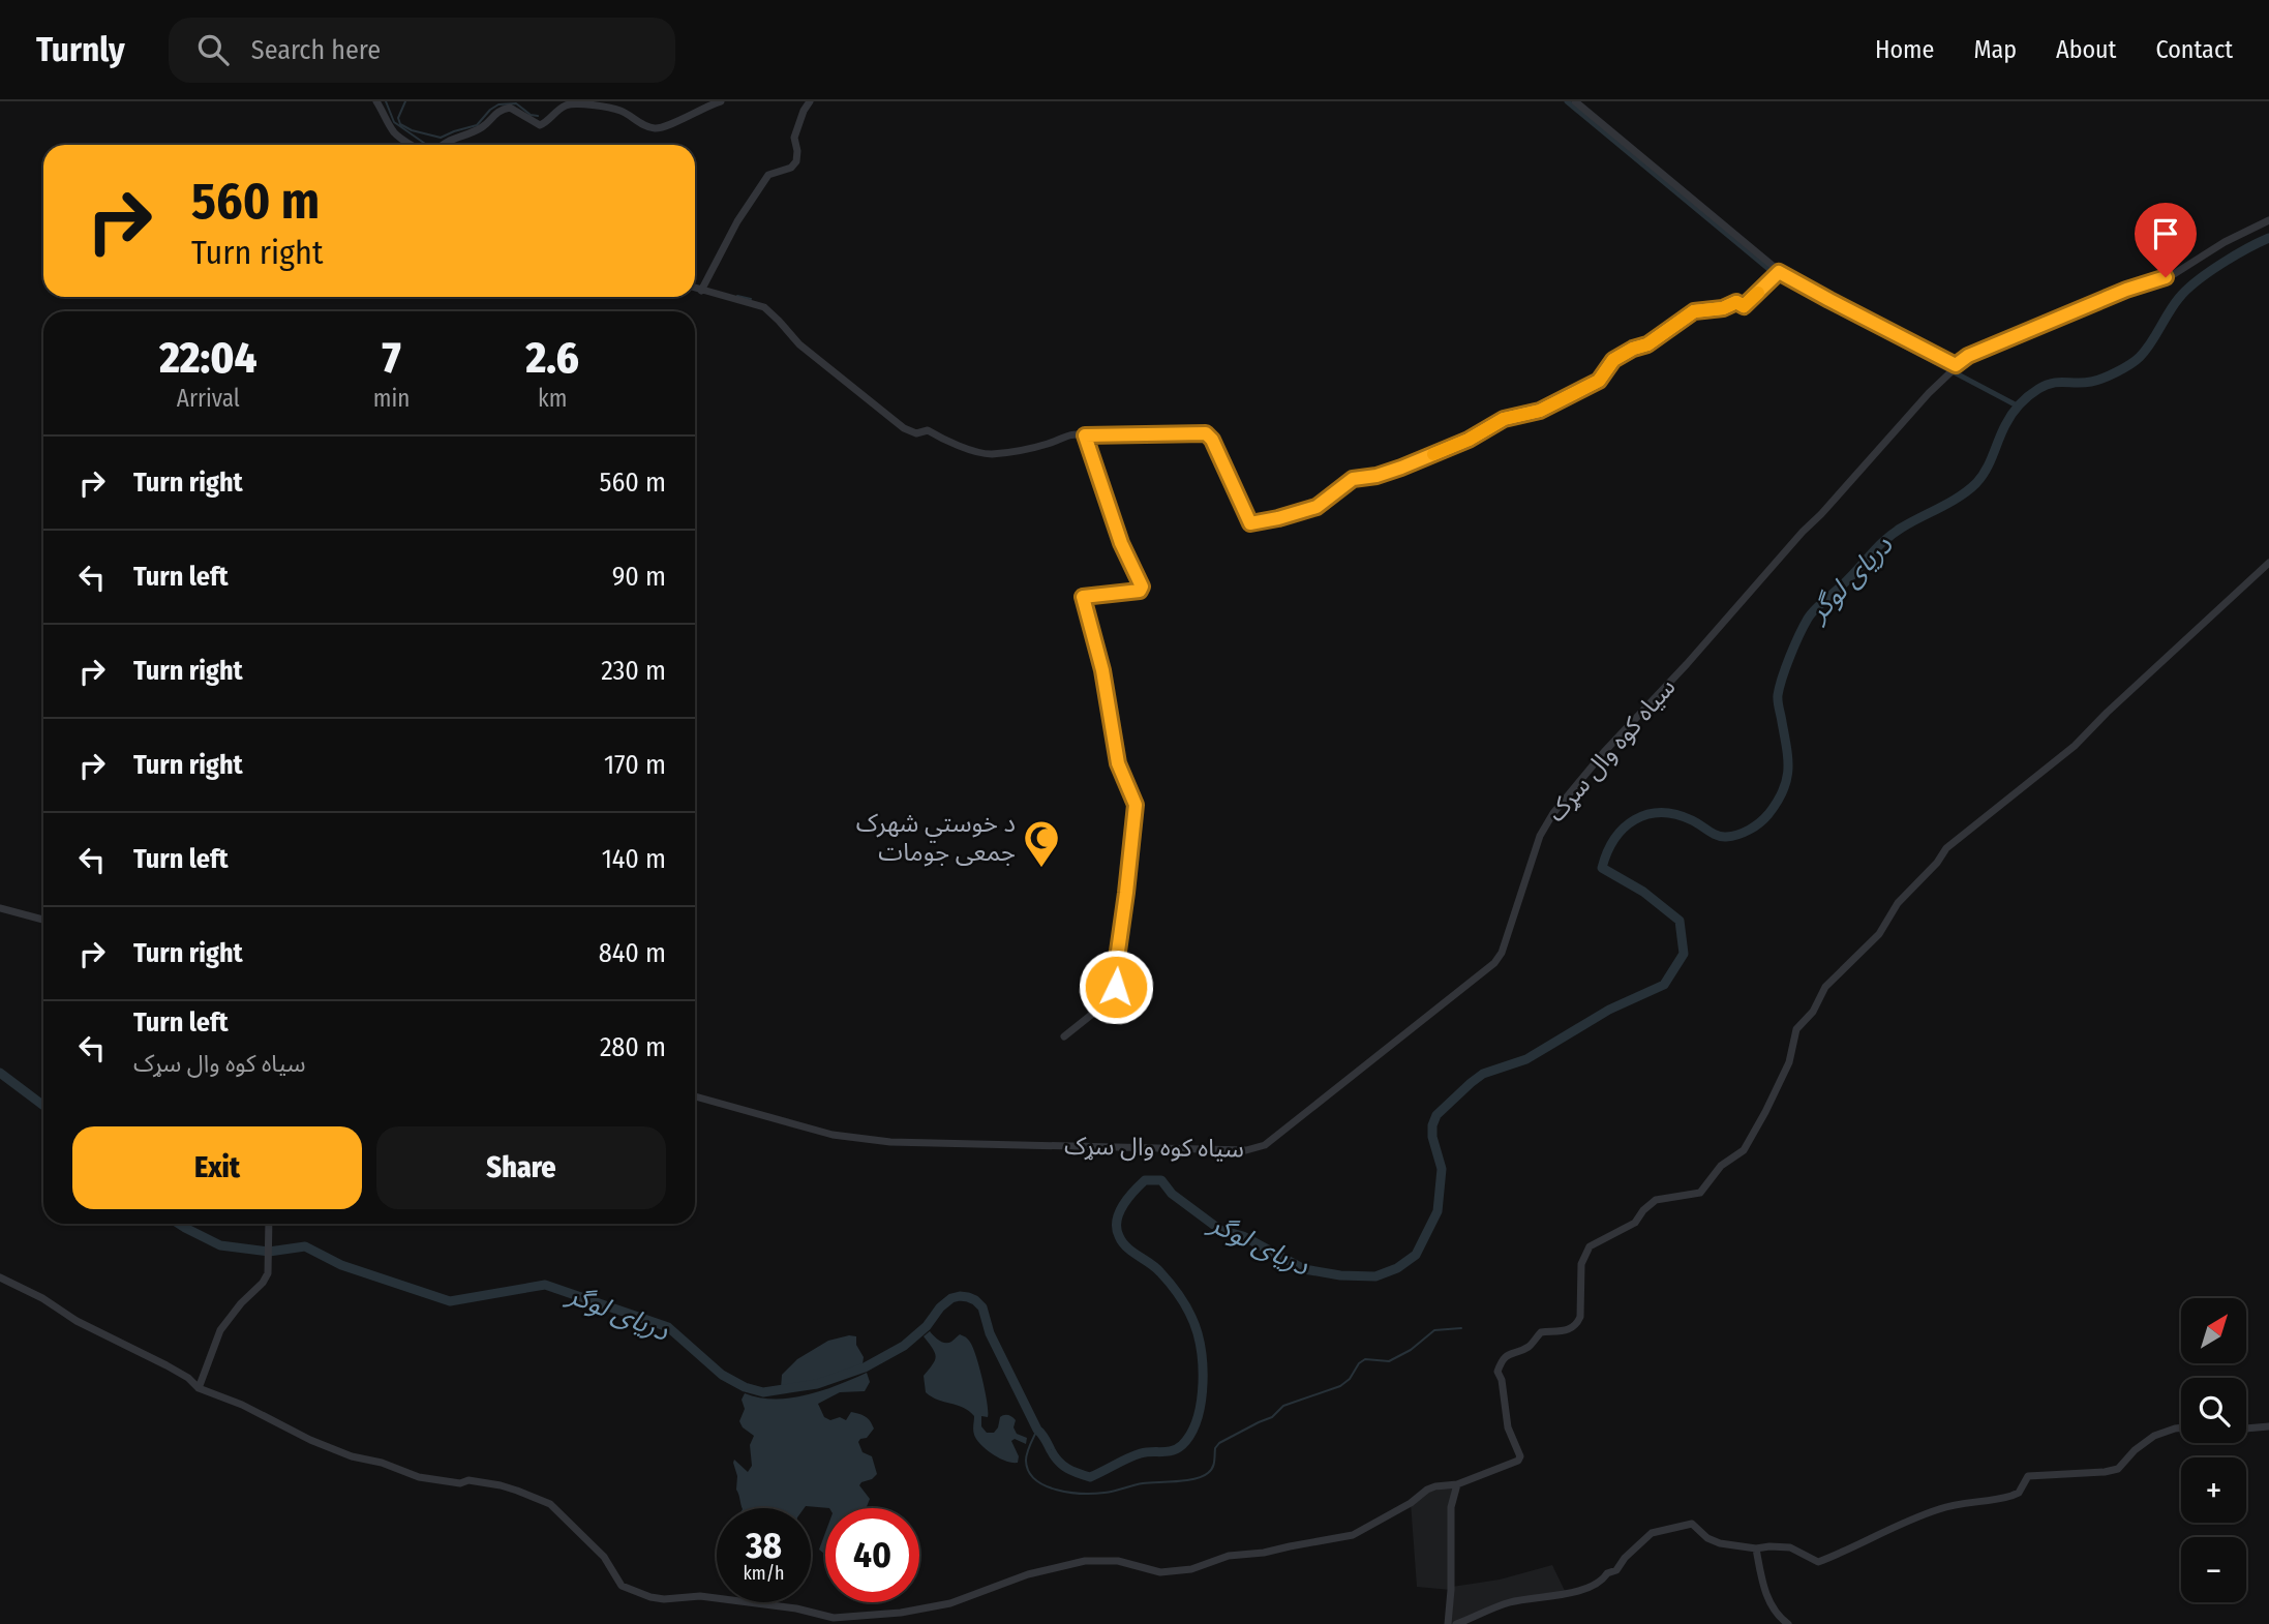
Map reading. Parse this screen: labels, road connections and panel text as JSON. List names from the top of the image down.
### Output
{
  "streets": {
    "street": ["سیاه کوه وال سړک"]
  },
  "water": ["دریای لوگر"],
  "places": {
    "mosque": ["د خوستي شهرک جمعی جومات"]
  },
  "north": "top right",
  "page": {
    "header": "Turnly",
    "search": "Search here",
    "nav": [
      "Home",
      "Map",
      "About",
      "Contact"
    ],
    "turn": ["560 m", "Turn right"],
    "eta": [
      "22:04",
      "Arrival",
      "7",
      "min",
      "2.6",
      "km"
    ],
    "list": [
      {
        "name": "Turn right",
        "value": "560 m"
      },
      {
        "name": "Turn left",
        "value": "90 m"
      },
      {
        "name": "Turn right",
        "value": "230 m"
      },
      {
        "name": "Turn right",
        "value": "170 m"
      },
      {
        "name": "Turn left",
        "value": "140 m"
      },
      {
        "name": "Turn right",
        "value": "840 m"
      },
      {
        "name": "Turn left",
        "note": "سیاه کوه وال سړک",
        "value": "280 m"
      }
    ],
    "buttons": ["Exit", "Share"],
    "map_buttons": ["+", "−"],
    "speed": "38 km/h",
    "limit": "40"
  }
}
